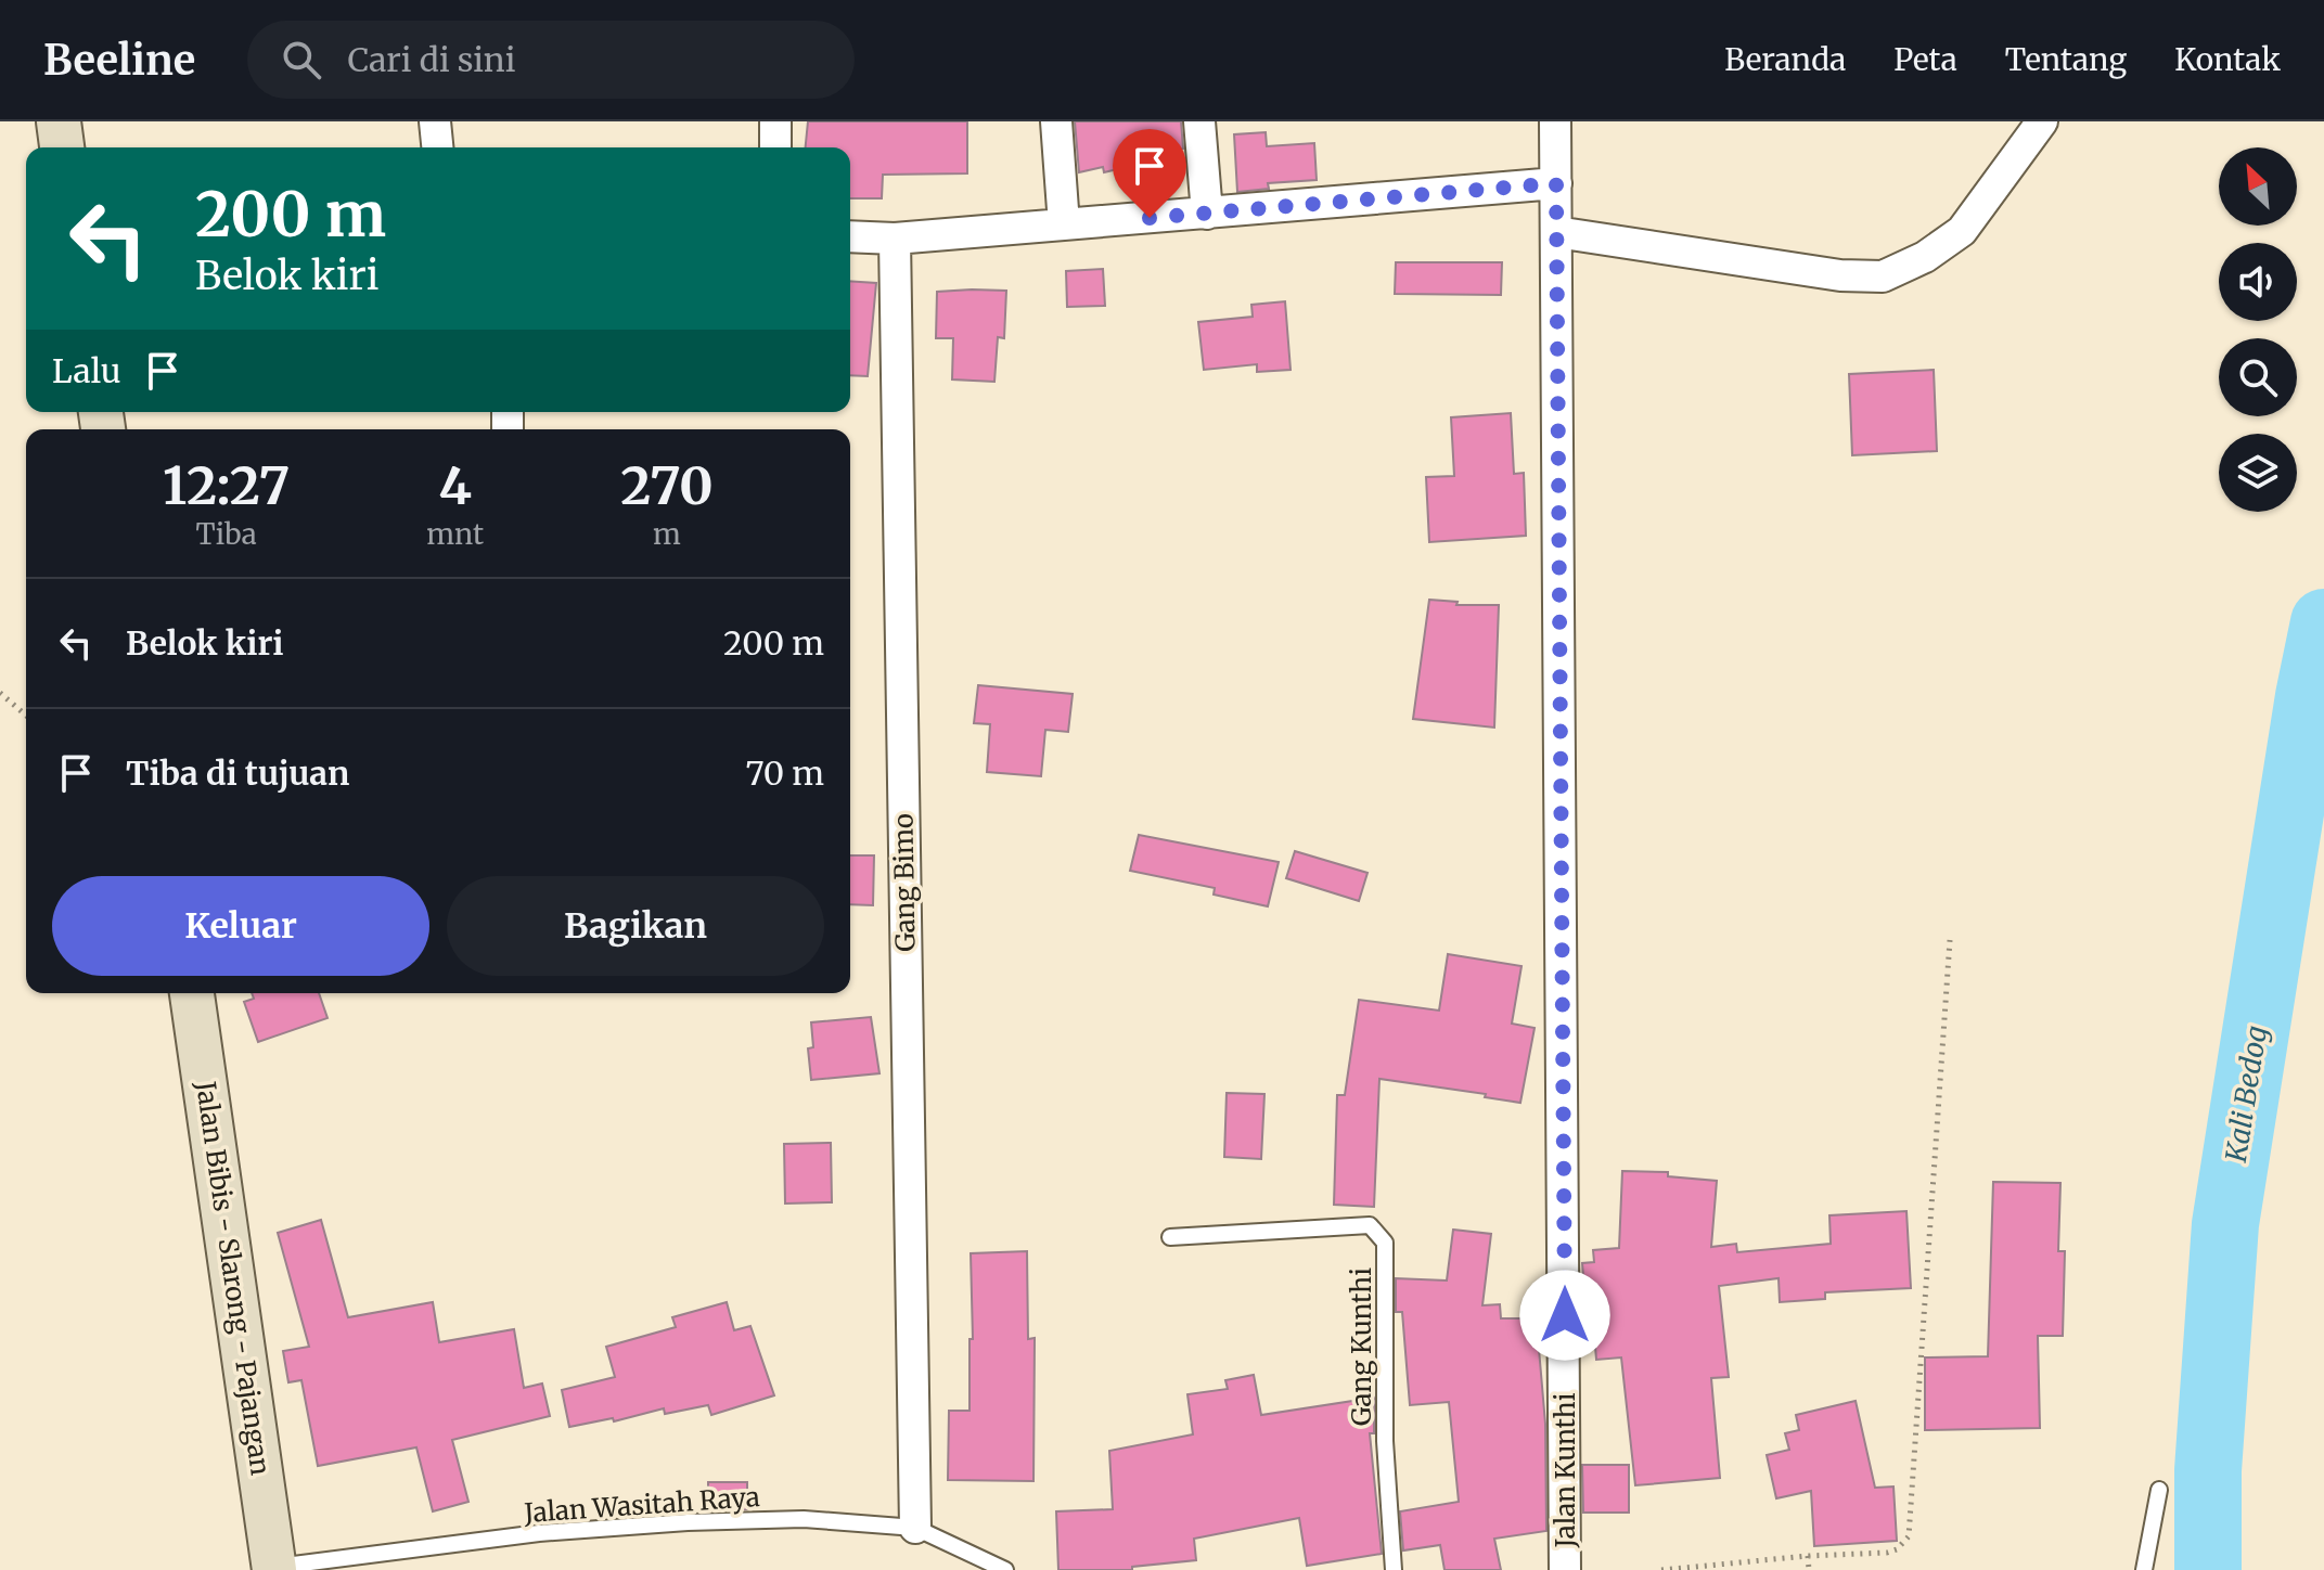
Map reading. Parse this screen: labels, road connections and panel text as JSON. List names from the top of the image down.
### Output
{
  "streets": {
    "main road": ["Jalan Bibis - Slarong - Pajangan"],
    "street": ["Gang Bimo", "Jalan Kunthi"],
    "lane": ["Gang Kunthi", "Jalan Wasitah Raya"]
  },
  "crossings": [
    ["Gang Bimo", "Jalan Wasitah Raya"],
    ["Jalan Bibis - Slarong - Pajangan", "Jalan Wasitah Raya"]
  ],
  "water": ["Kali Bedog"],
  "north": "top left",
  "page": {
    "header": "Beeline",
    "search": "Cari di sini",
    "nav": [
      "Beranda",
      "Peta",
      "Tentang",
      "Kontak"
    ],
    "turn": ["200 m", "Belok kiri"],
    "then": "Lalu",
    "eta": [
      "12:27",
      "Tiba",
      "4",
      "mnt",
      "270",
      "m"
    ],
    "list": [
      {
        "name": "Belok kiri",
        "value": "200 m"
      },
      {
        "name": "Tiba di tujuan",
        "value": "70 m"
      }
    ],
    "buttons": ["Keluar", "Bagikan"]
  }
}
